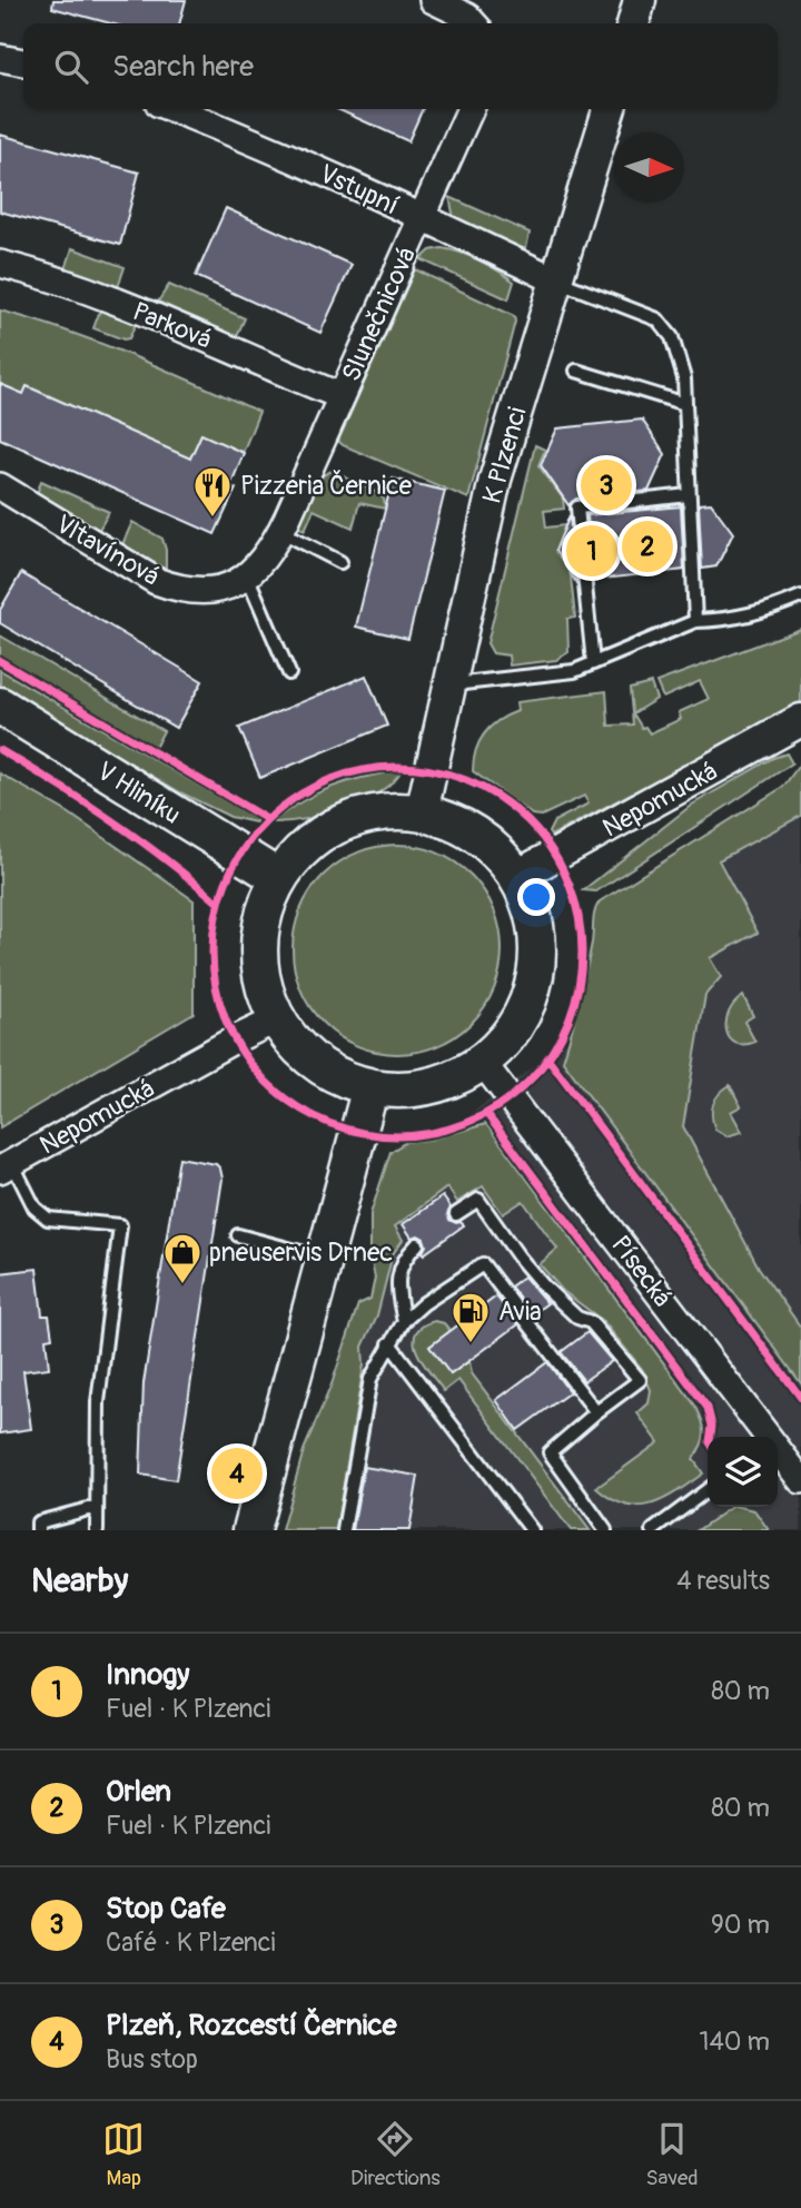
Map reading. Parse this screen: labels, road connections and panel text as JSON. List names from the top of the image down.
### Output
{
  "streets": {
    "main road": ["V Hliníku"],
    "street": [
      "Vstupní",
      "Slunečnicová",
      "Parková",
      "K Plzenci",
      "Vltavínová",
      "Nepomucká",
      "Písecká"
    ]
  },
  "crossings": [
    ["Vstupní", "Slunečnicová"],
    ["Vstupní", "K Plzenci"],
    ["Slunečnicová", "Parková"],
    ["Slunečnicová", "Vltavínová"],
    ["Parková", "Vltavínová"],
    ["K Plzenci", "V Hliníku"],
    ["K Plzenci", "Nepomucká"],
    ["K Plzenci", "Písecká"],
    ["V Hliníku", "Nepomucká"],
    ["V Hliníku", "Písecká"],
    ["Nepomucká", "Písecká"]
  ],
  "places": {
    "restaurant": ["Pizzeria Černice"],
    "shop": ["pneuservis Drnec"],
    "fuel station": ["Avia"]
  },
  "north": "right",
  "page": {
    "search": "Search here",
    "pins": [
      "3",
      "2",
      "1",
      "4"
    ],
    "heading": ["Nearby", "4 results"],
    "list": [
      {
        "mark": "1",
        "name": "Innogy",
        "note": "Fuel · K Plzenci",
        "value": "80 m"
      },
      {
        "mark": "2",
        "name": "Orlen",
        "note": "Fuel · K Plzenci",
        "value": "80 m"
      },
      {
        "mark": "3",
        "name": "Stop Cafe",
        "note": "Café · K Plzenci",
        "value": "90 m"
      },
      {
        "mark": "4",
        "name": "Plzeň, Rozcestí Černice",
        "note": "Bus stop",
        "value": "140 m"
      }
    ],
    "nav": ["Map", "Directions", "Saved"]
  }
}
